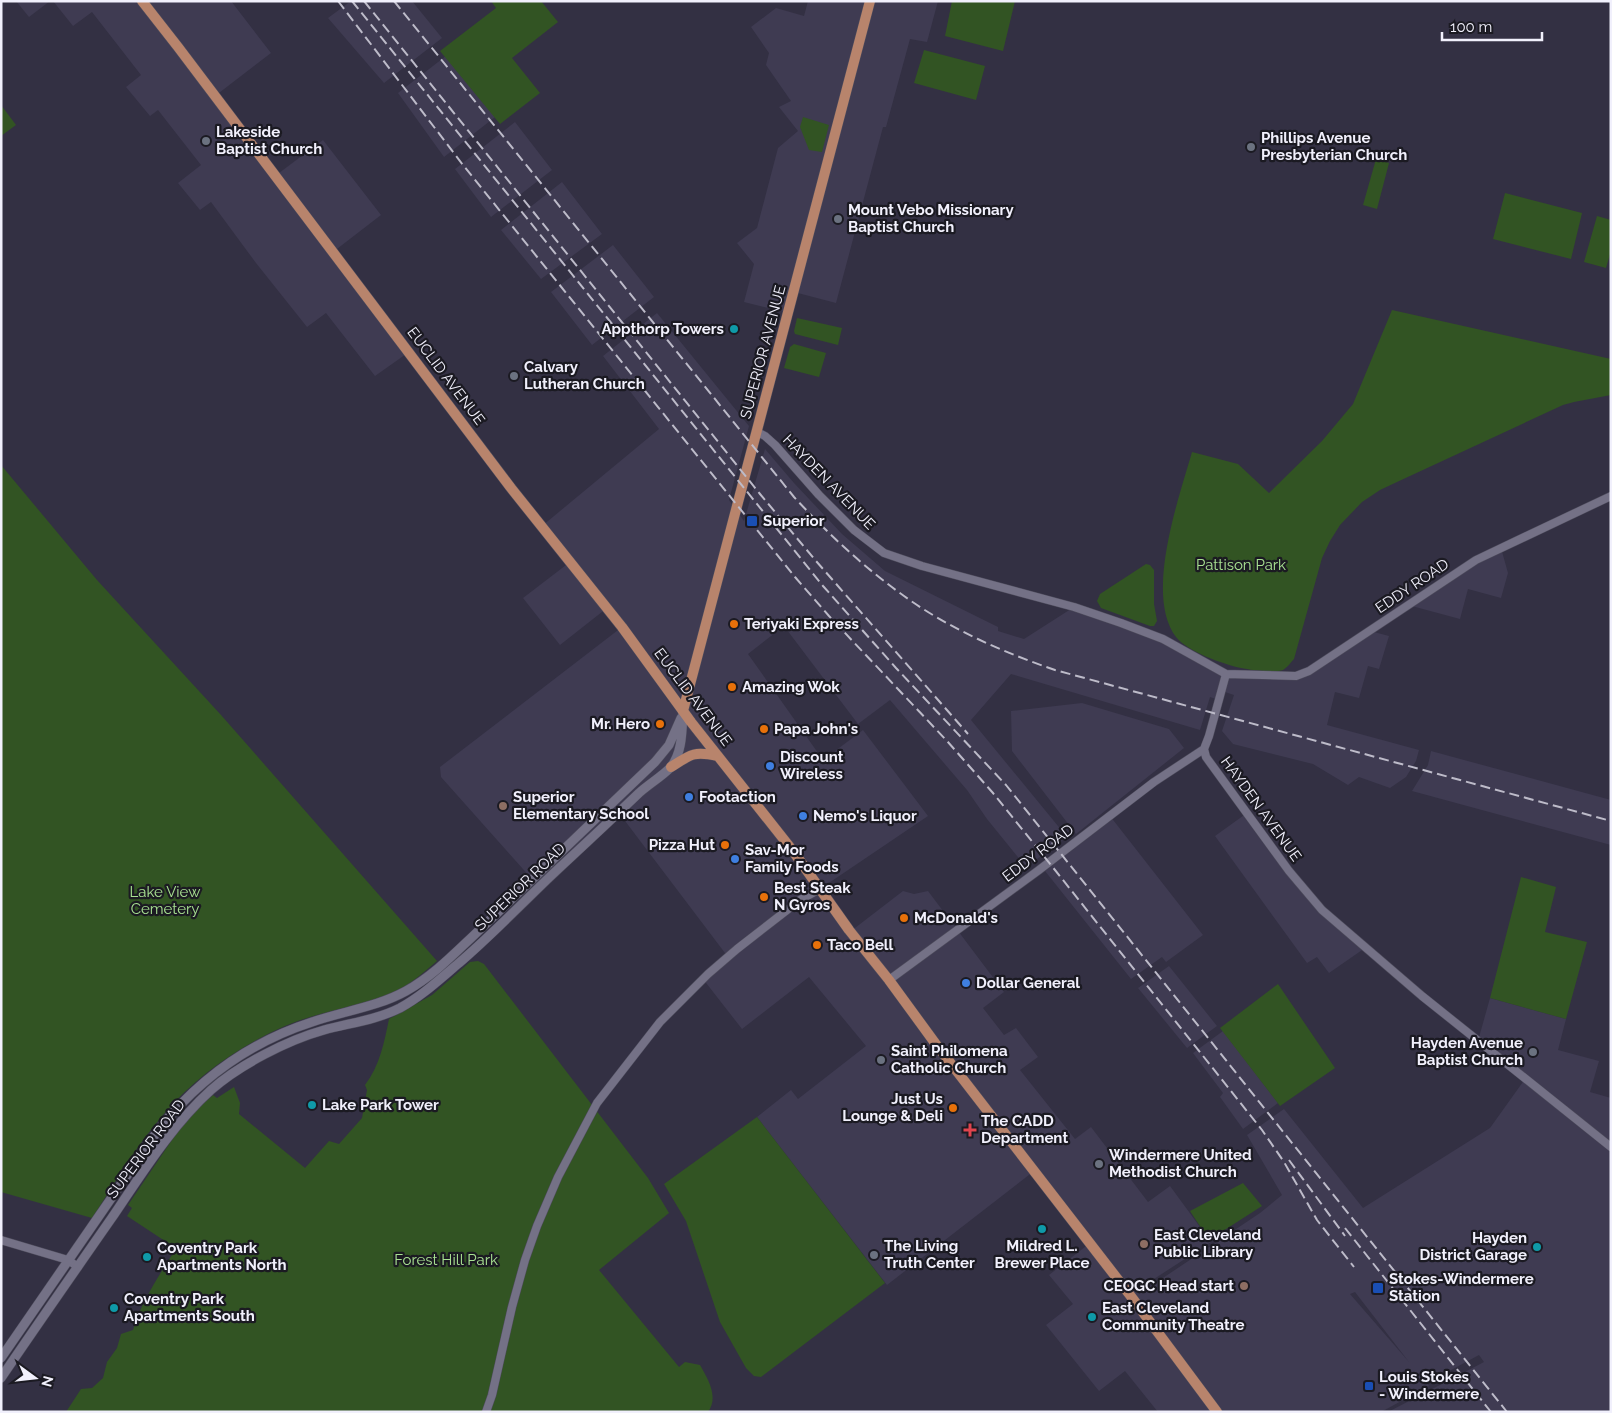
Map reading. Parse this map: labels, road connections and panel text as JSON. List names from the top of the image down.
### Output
{
  "streets": {
    "main road": ["SUPERIOR AVENUE", "EUCLID AVENUE", "SUPERIOR ROAD"],
    "street": ["HAYDEN AVENUE", "EDDY ROAD"]
  },
  "crossings": [
    ["SUPERIOR AVENUE", "EUCLID AVENUE"],
    ["SUPERIOR AVENUE", "HAYDEN AVENUE"],
    ["SUPERIOR AVENUE", "SUPERIOR ROAD"],
    ["EUCLID AVENUE", "EDDY ROAD"],
    ["EUCLID AVENUE", "SUPERIOR ROAD"],
    ["HAYDEN AVENUE", "EDDY ROAD"]
  ],
  "parks": ["Pattison Park", "Lake View Cemetery", "Forest Hill Park"],
  "places": {
    "other": [
      "Lakeside Baptist Church",
      "Phillips Avenue Presbyterian Church",
      "Mount Vebo Missionary Baptist Church",
      "Appthorp Towers",
      "Calvary Lutheran Church",
      "Teriyaki Express",
      "Amazing Wok",
      "Mr. Hero",
      "Papa John's",
      "Discount Wireless",
      "Footaction",
      "Superior Elementary School",
      "Nemo's Liquor",
      "Pizza Hut",
      "Sav-Mor Family Foods",
      "Best Steak N Gyros",
      "McDonald's",
      "Taco Bell",
      "Dollar General",
      "Hayden Avenue Baptist Church",
      "Saint Philomena Catholic Church",
      "Lake Park Tower",
      "Just Us Lounge & Deli",
      "Windermere United Methodist Church",
      "Mildred L. Brewer Place",
      "East Cleveland Public Library",
      "Hayden District Garage",
      "The Living Truth Center",
      "Coventry Park Apartments North",
      "CEOGC Head start",
      "Coventry Park Apartments South",
      "East Cleveland Community Theatre"
    ],
    "transit": ["Superior", "Stokes-Windermere Station", "Louis Stokes - Windermere"],
    "health": ["The CADD Department"]
  },
  "scale_bar": "100 m",
  "north": "right"
}
